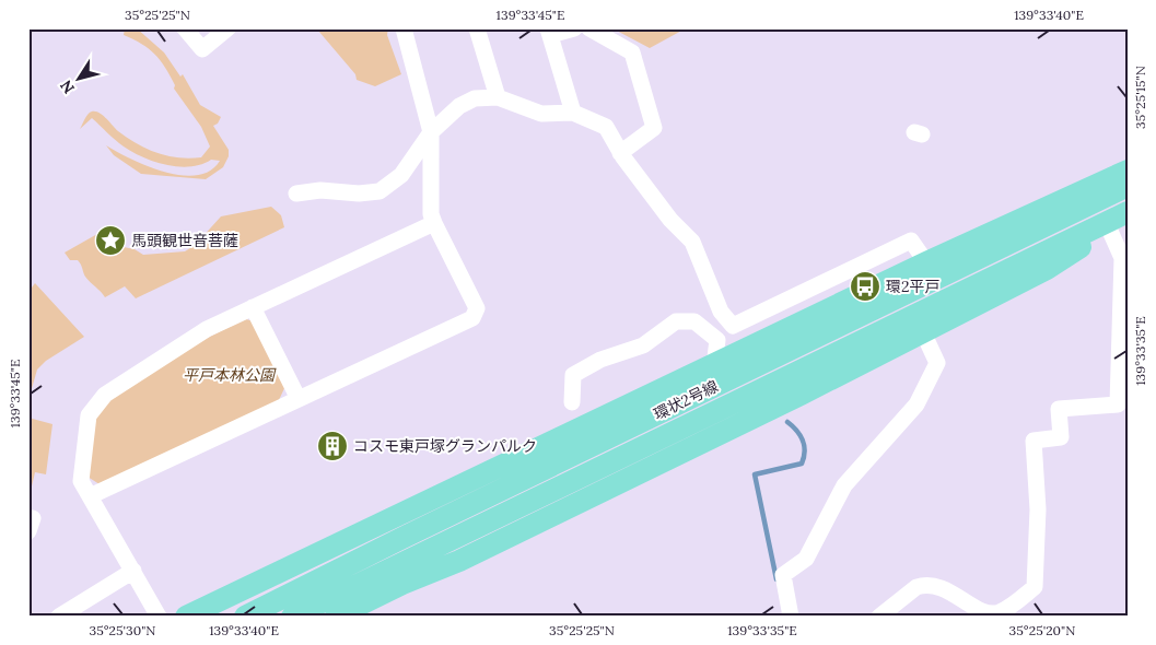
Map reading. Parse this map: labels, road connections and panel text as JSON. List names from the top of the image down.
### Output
{
  "streets": {
    "main road": ["環状2号線"]
  },
  "parks": ["平戸本林公園"],
  "places": {
    "place": ["馬頭観世音菩薩"],
    "bus stop": ["環2平戸"],
    "building": ["コスモ東戸塚グランパルク"]
  },
  "north": "bottom left",
  "coordinates": [
    "35°25'25\"N",
    "139°33'45\"E",
    "139°33'40\"E",
    "35°25'15\"N",
    "139°33'35\"E",
    "35°25'30\"N",
    "35°25'20\"N"
  ]
}
